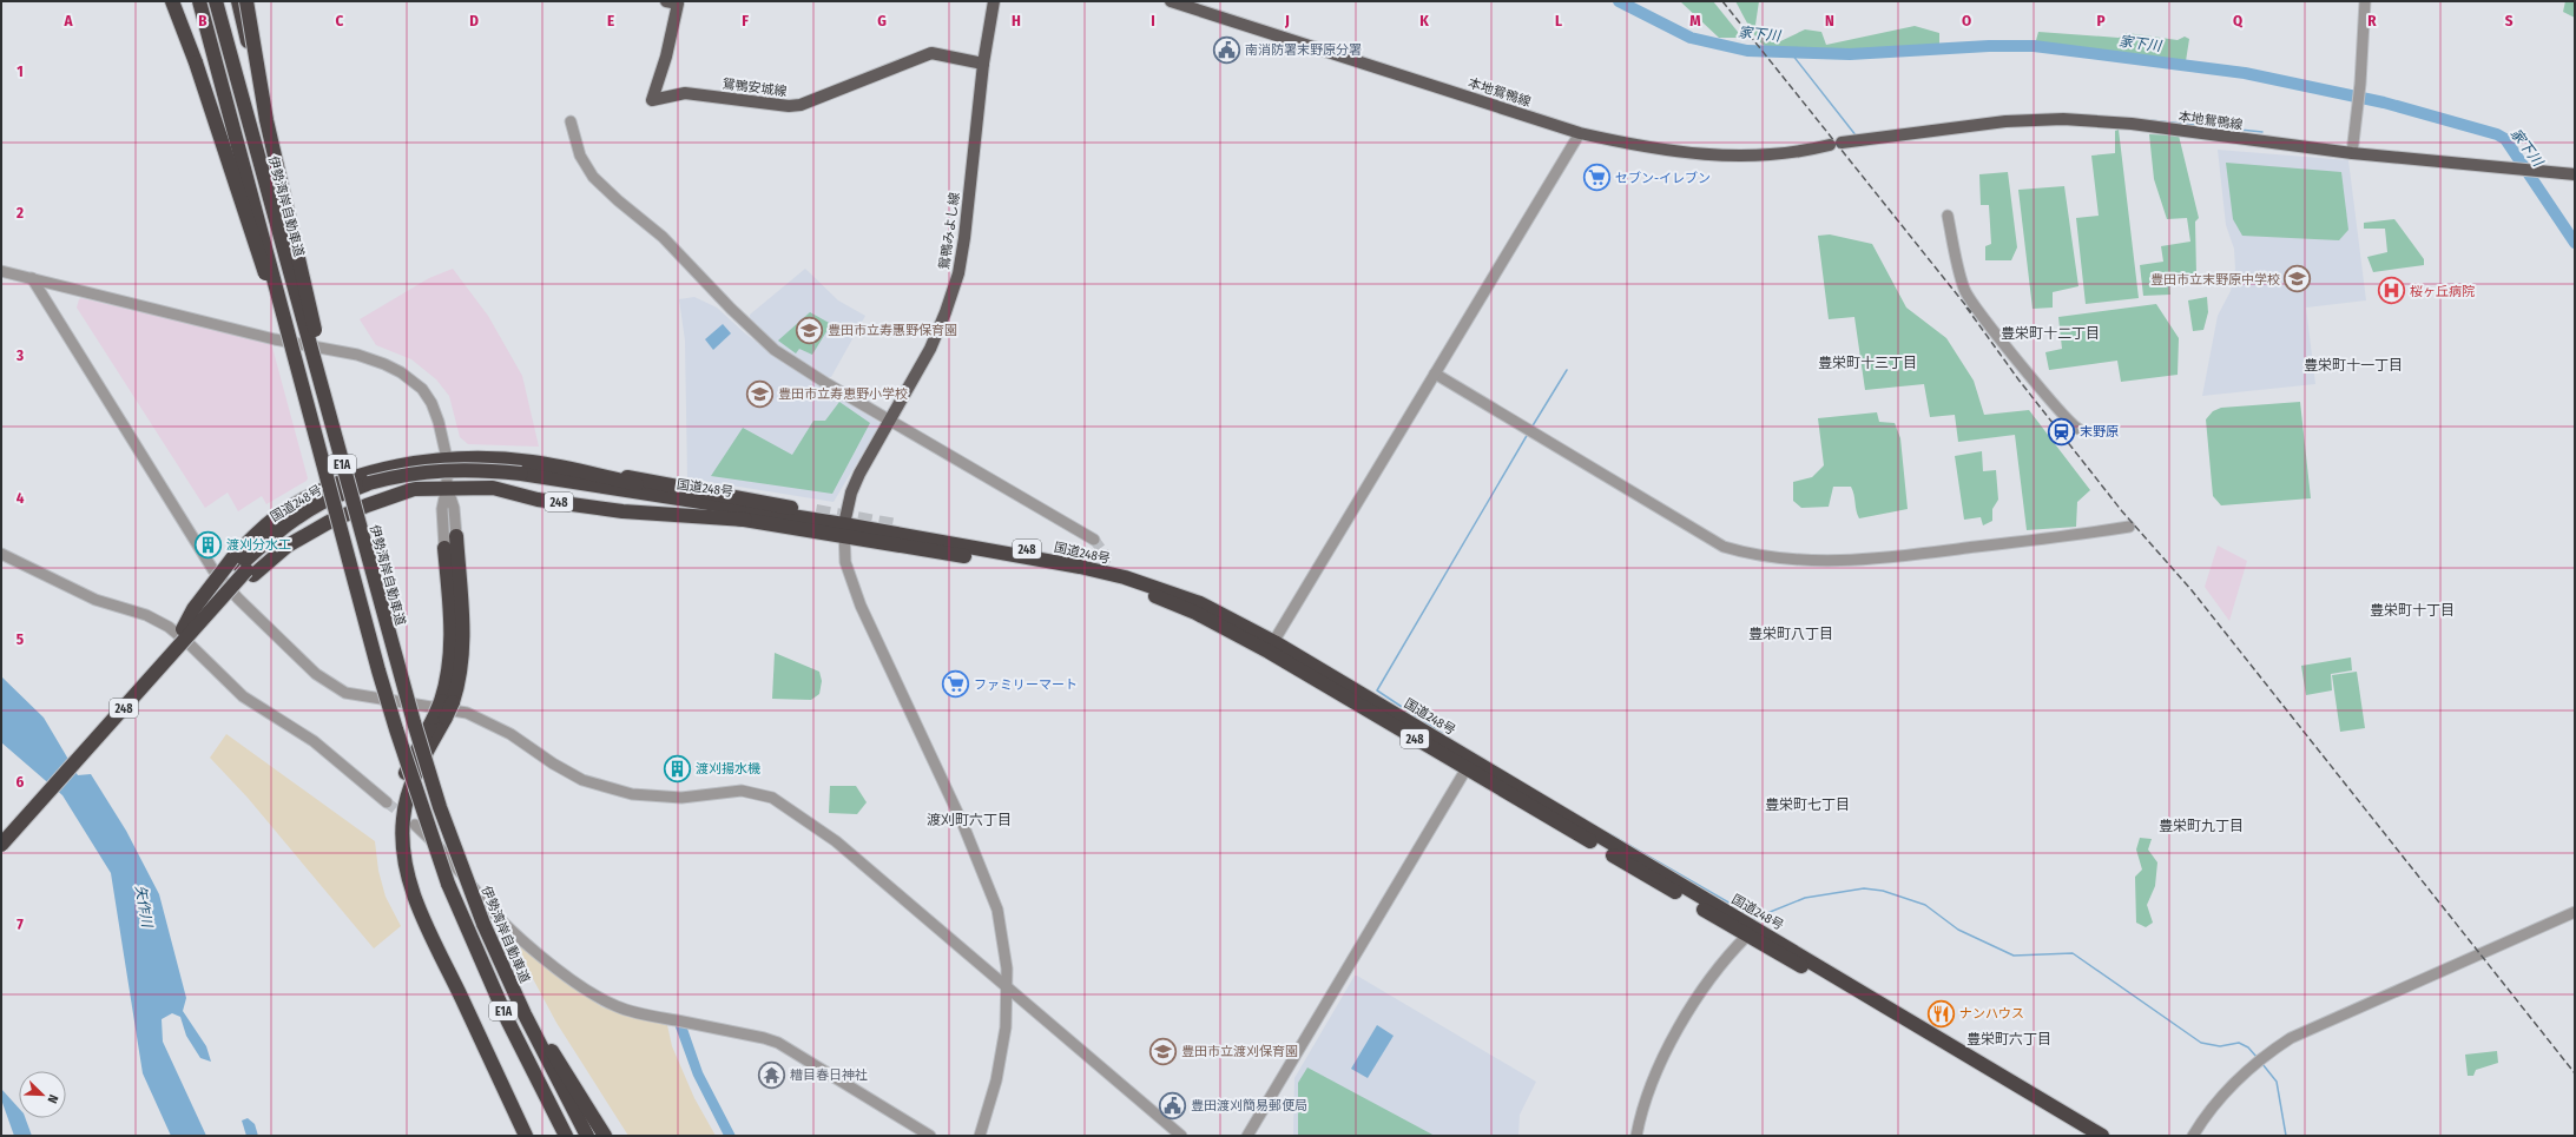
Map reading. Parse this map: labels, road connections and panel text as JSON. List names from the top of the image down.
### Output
{
  "streets": {
    "highway": [
      "伊勢湾岸自動車道",
      "E1A",
      "国道248号",
      "248"
    ],
    "main road": ["鴛鴨安城線", "本地鴛鴨線", "鴛鴨みよし線"]
  },
  "crossings": [
    ["鴛鴨安城線", "鴛鴨みよし線"],
    ["鴛鴨みよし線", "国道248号"],
    ["国道248号", "248"]
  ],
  "districts": [
    "豊栄町十二丁目",
    "豊栄町十三丁目",
    "豊栄町十一丁目",
    "豊栄町十丁目",
    "豊栄町八丁目",
    "豊栄町七丁目",
    "渡刈町六丁目",
    "豊栄町九丁目",
    "豊栄町六丁目"
  ],
  "water": ["家下川", "矢作川"],
  "places": {
    "public building": ["南消防署末野原分署", "豊田渡刈簡易郵便局"],
    "supermarket": ["セブン-イレブン", "ファミリーマート"],
    "school or university": [
      "豊田市立末野原中学校",
      "豊田市立寿惠野保育園",
      "豊田市立寿恵野小学校",
      "豊田市立渡刈保育園"
    ],
    "hospital": ["桜ヶ丘病院"],
    "station": ["末野原"],
    "building": ["渡刈分水工", "渡刈揚水機"],
    "restaurant": ["ナンハウス"],
    "temple": ["糟目春日神社"]
  },
  "north": "bottom right",
  "grid": {
    "columns": [
      "A",
      "B",
      "C",
      "D",
      "E",
      "F",
      "G",
      "H",
      "I",
      "J",
      "K",
      "L",
      "M",
      "N",
      "O",
      "P",
      "Q",
      "R",
      "S"
    ],
    "rows": [
      "1",
      "2",
      "3",
      "4",
      "5",
      "6",
      "7"
    ]
  }
}
